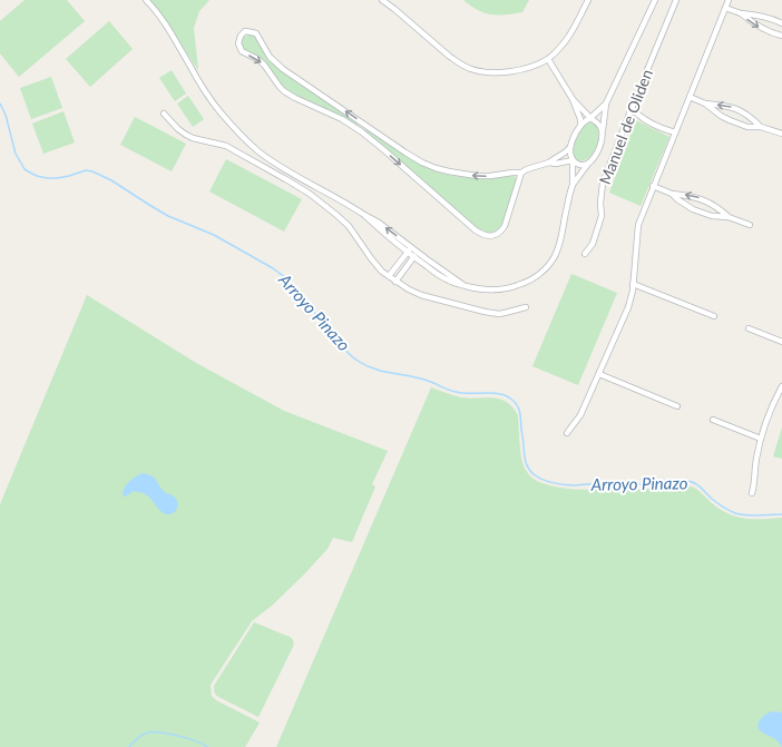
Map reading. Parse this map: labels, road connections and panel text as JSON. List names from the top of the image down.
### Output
{
  "streets": {
    "street": ["Manuel de Oliden"]
  },
  "water": ["Arroyo Pinazo"]
}
